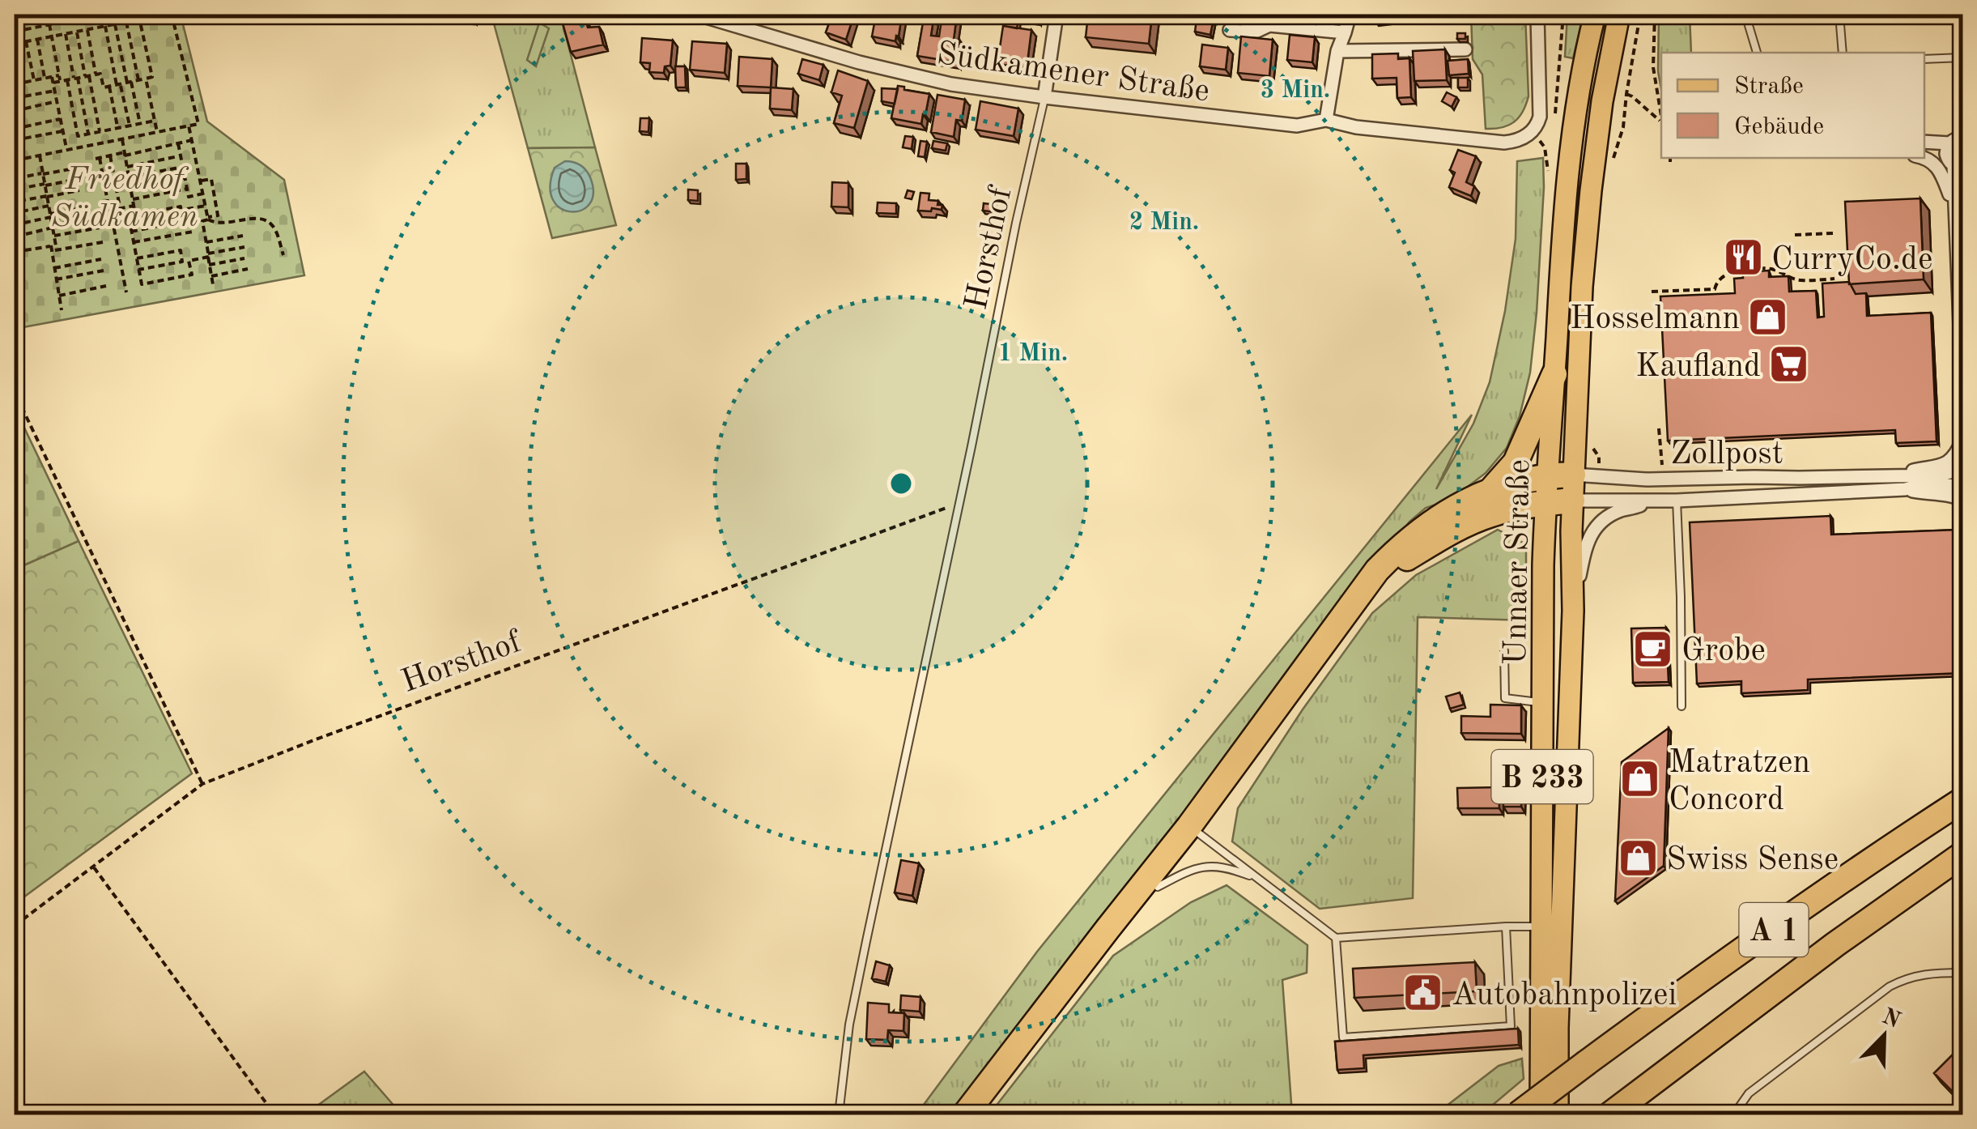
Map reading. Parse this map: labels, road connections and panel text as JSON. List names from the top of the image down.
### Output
{
  "streets": {
    "highway": ["A 1"],
    "main road": ["Unnaer Straße", "B 233"],
    "street": ["Südkamener Straße", "Zollpost"],
    "lane": ["Horsthof"]
  },
  "crossings": [
    ["Südkamener Straße", "Horsthof"],
    ["Zollpost", "Unnaer Straße"]
  ],
  "parks": ["Friedhof Südkamen"],
  "places": {
    "restaurant": ["CurryCo.de"],
    "shop": ["Hosselmann", "Matratzen Concord", "Swiss Sense"],
    "supermarket": ["Kaufland"],
    "cafe": ["Grobe"],
    "public building": ["Autobahnpolizei"]
  },
  "legend": ["Straße", "Gebäude"],
  "north": "top right",
  "rings": ["3 Min.", "2 Min.", "1 Min."]
}
